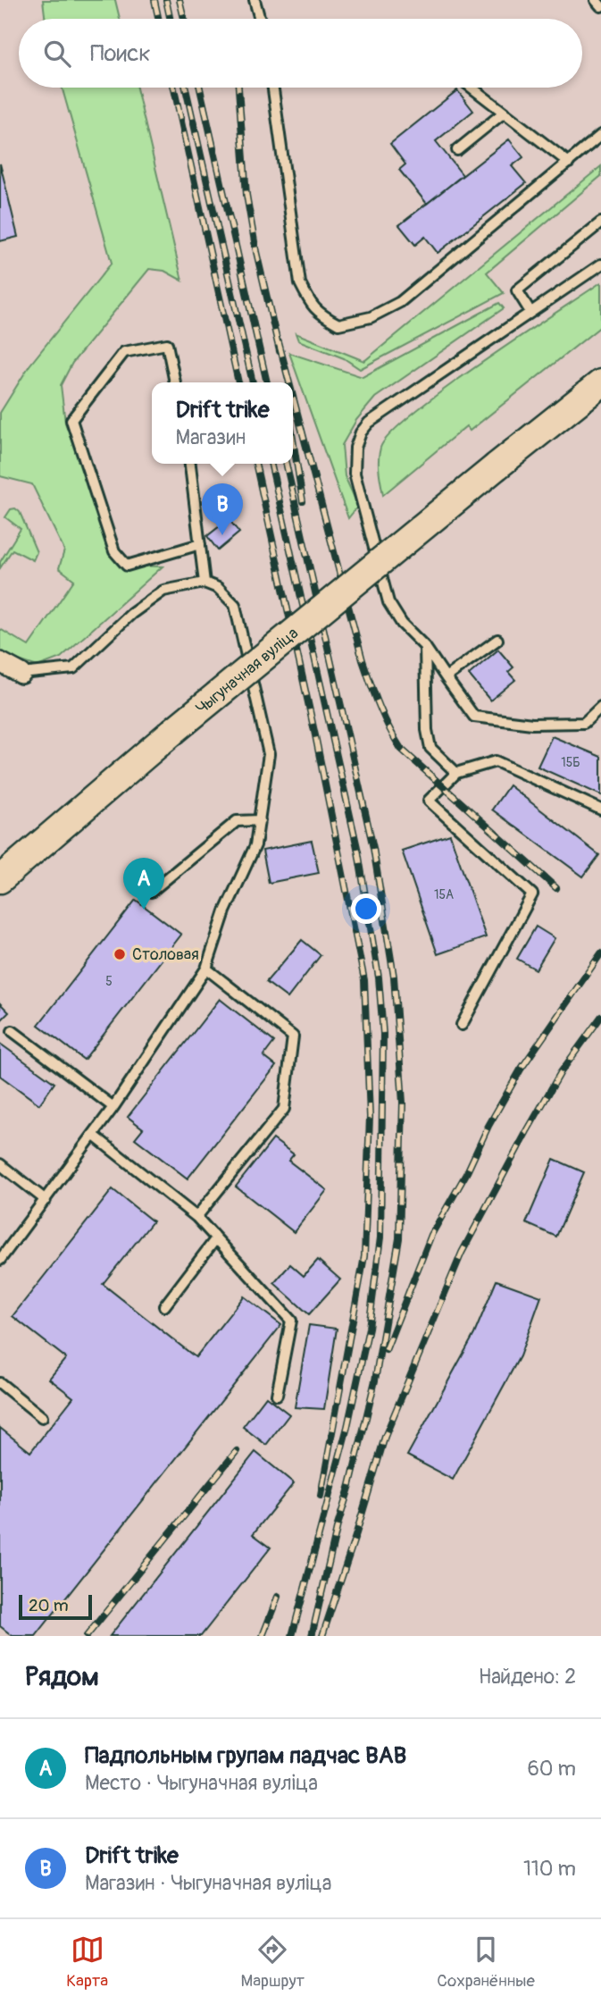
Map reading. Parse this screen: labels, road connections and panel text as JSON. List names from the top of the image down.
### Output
{
  "streets": {
    "main road": ["Чыгуначная вуліца"]
  },
  "places": ["Столовая"],
  "house_numbers": ["15Б", "15А", "5"],
  "scale_bar": "20 m",
  "page": {
    "search": "Поиск",
    "popup": ["Drift trike", "Магазин"],
    "pins": ["B", "A"],
    "scale": "20 m",
    "heading": ["Рядом", "Найдено: 2"],
    "list": [
      {
        "mark": "A",
        "name": "Падпольным групам падчас ВАВ",
        "note": "Место · Чыгуначная вуліца",
        "value": "60 m"
      },
      {
        "mark": "B",
        "name": "Drift trike",
        "note": "Магазин · Чыгуначная вуліца",
        "value": "110 m"
      }
    ],
    "nav": ["Карта", "Маршрут", "Сохранённые"]
  }
}
